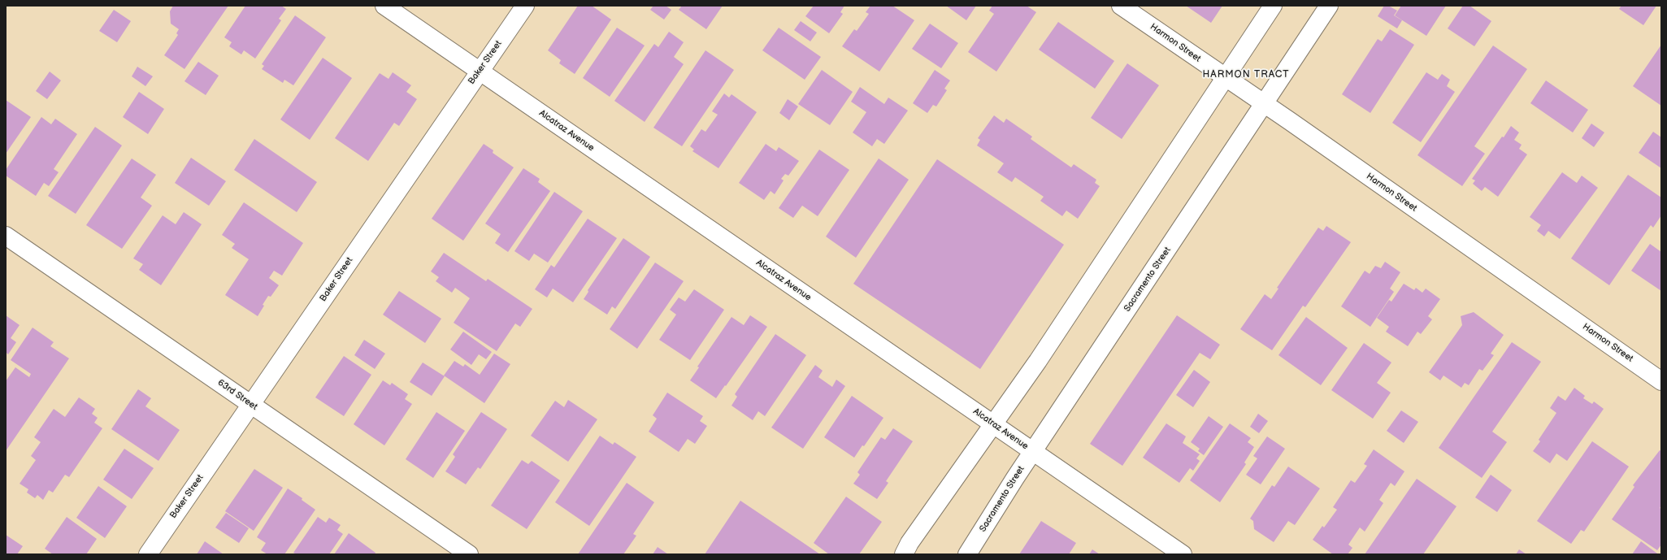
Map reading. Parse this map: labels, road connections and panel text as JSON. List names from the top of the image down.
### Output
{
  "streets": {
    "street": [
      "Harmon Street",
      "Baker Street",
      "Alcatraz Avenue",
      "Sacramento Street",
      "63rd Street"
    ]
  },
  "crossings": [
    ["Harmon Street", "Sacramento Street"],
    ["Baker Street", "Alcatraz Avenue"],
    ["Baker Street", "63rd Street"],
    ["Alcatraz Avenue", "Sacramento Street"]
  ],
  "districts": ["HARMON TRACT"]
}
